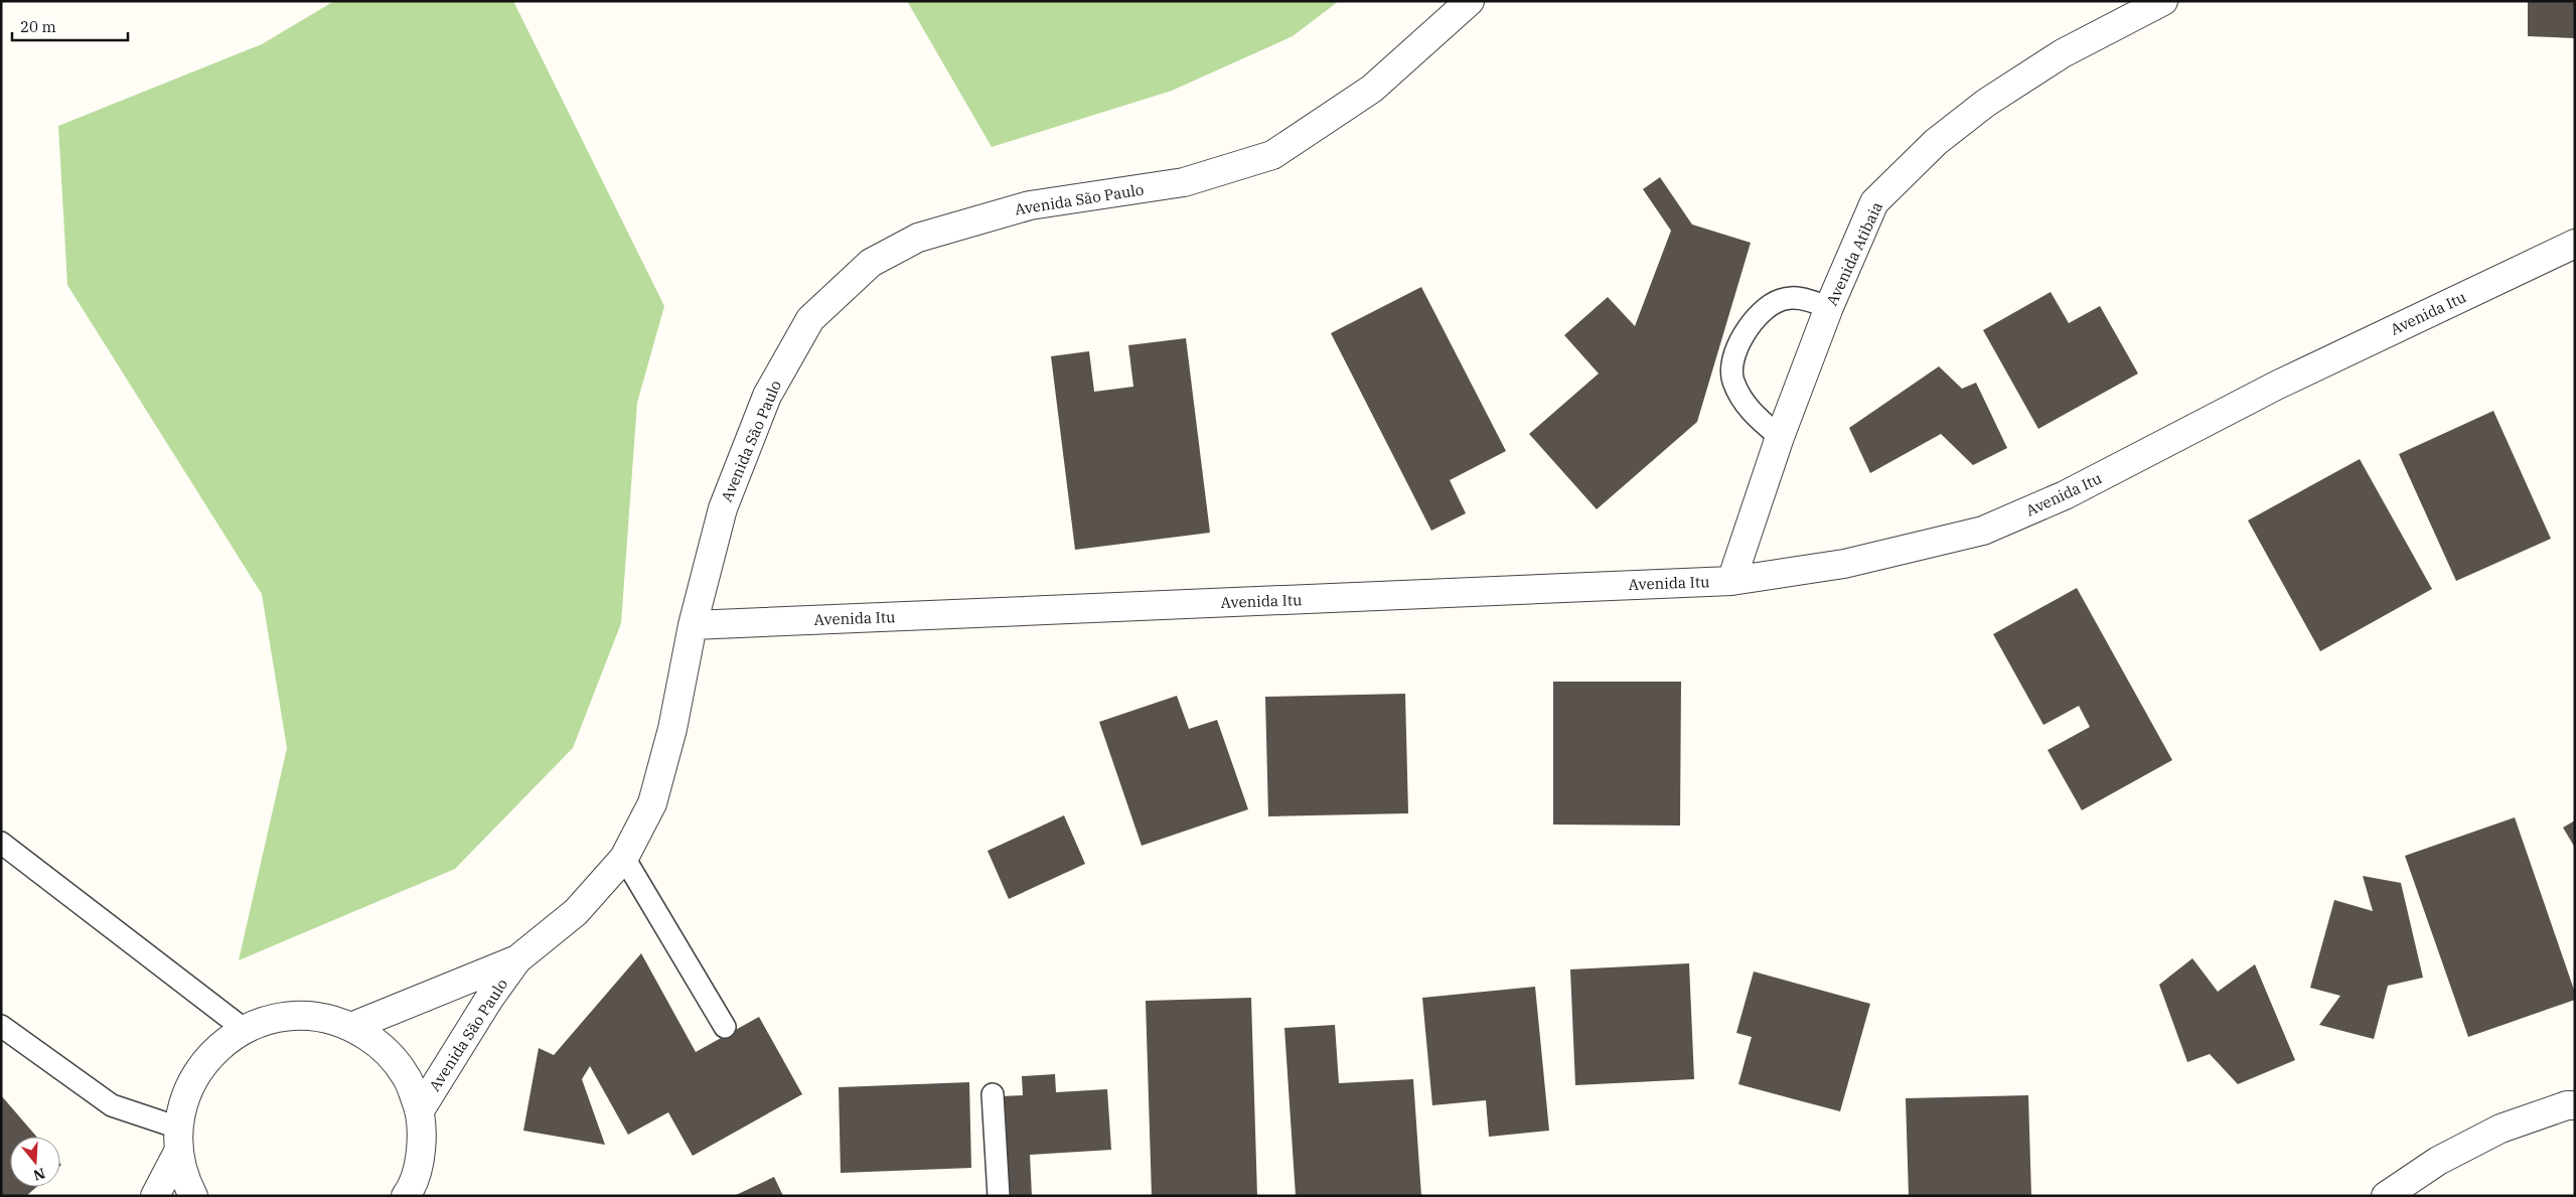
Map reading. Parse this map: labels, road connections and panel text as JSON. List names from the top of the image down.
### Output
{
  "streets": {
    "street": ["Avenida São Paulo", "Avenida Atibaia", "Avenida Itu"]
  },
  "crossings": [
    ["Avenida São Paulo", "Avenida Itu"],
    ["Avenida Atibaia", "Avenida Itu"]
  ],
  "scale_bar": "20 m",
  "north": "bottom"
}
